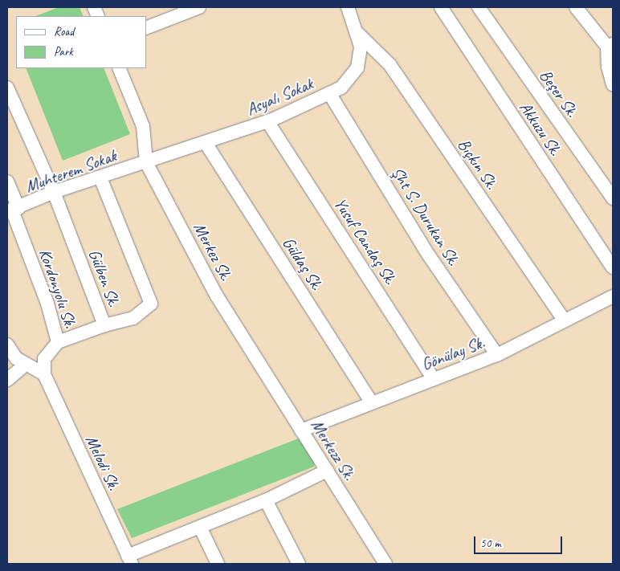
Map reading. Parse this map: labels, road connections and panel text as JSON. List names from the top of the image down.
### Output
{
  "streets": {
    "street": [
      "Beşer Sk.",
      "Asyalı Sokak",
      "Akkuzu Sk.",
      "Bıçkın Sk.",
      "Muhterem Sokak",
      "Şht S. Durukan Sk.",
      "Yusuf Candaş Sk.",
      "Merkez Sk.",
      "Güldaş Sk.",
      "Gülben Sk.",
      "Kordonyolu Sk.",
      "Gönülay Sk.",
      "Merkezz Sk.",
      "Melodi Sk."
    ]
  },
  "crossings": [
    ["Asyalı Sokak", "Bıçkın Sk."],
    ["Asyalı Sokak", "Muhterem Sokak"],
    ["Asyalı Sokak", "Şht S. Durukan Sk."],
    ["Asyalı Sokak", "Yusuf Candaş Sk."],
    ["Asyalı Sokak", "Merkez Sk."],
    ["Asyalı Sokak", "Güldaş Sk."],
    ["Bıçkın Sk.", "Gönülay Sk."],
    ["Muhterem Sokak", "Merkez Sk."],
    ["Muhterem Sokak", "Gülben Sk."],
    ["Muhterem Sokak", "Kordonyolu Sk."],
    ["Şht S. Durukan Sk.", "Gönülay Sk."],
    ["Yusuf Candaş Sk.", "Gönülay Sk."],
    ["Merkez Sk.", "Merkezz Sk."],
    ["Güldaş Sk.", "Gönülay Sk."],
    ["Kordonyolu Sk.", "Melodi Sk."],
    ["Gönülay Sk.", "Merkezz Sk."]
  ],
  "legend": ["Road", "Park"],
  "scale_bar": "50 m"
}
